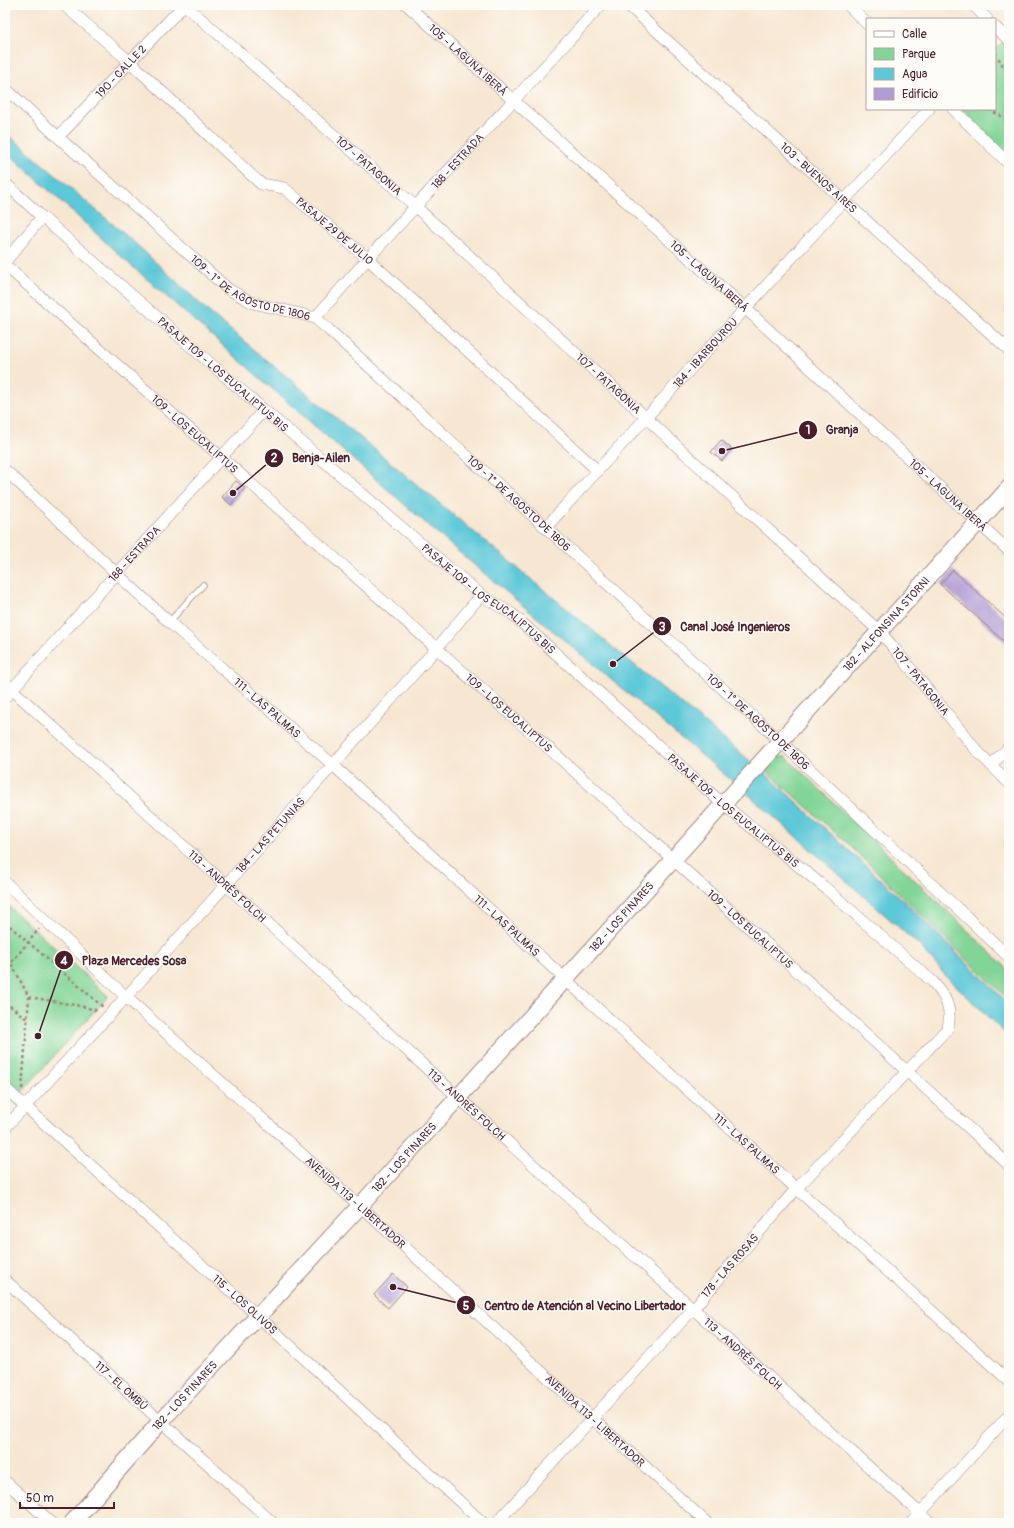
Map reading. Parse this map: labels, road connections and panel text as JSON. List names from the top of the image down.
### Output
{
  "streets": {
    "street": [
      "105 - LAGUNA IBERÁ",
      "190 - CALLE 2",
      "188 - ESTRADA",
      "107 - PATAGONIA",
      "103 - BUENOS AIRES",
      "PASAJE 29 DE JULIO",
      "109 - 1° DE AGOSTO DE 1806",
      "184 - IBARBOUROU",
      "PASAJE 109 - LOS EUCALIPTUS BIS",
      "109 - LOS EUCALIPTUS",
      "182 - ALFONSINA STORNI",
      "111 - LAS PALMAS",
      "184 - LAS PETUNIAS",
      "113 - ANDRÉS FOLCH",
      "182 - LOS PINARES",
      "AVENIDA 113 - LIBERTADOR",
      "178 - LAS ROSAS",
      "115 - LOS OLIVOS",
      "117 - EL OMBÚ"
    ]
  },
  "crossings": [
    ["105 - LAGUNA IBERÁ", "188 - ESTRADA"],
    ["105 - LAGUNA IBERÁ", "184 - IBARBOUROU"],
    ["105 - LAGUNA IBERÁ", "182 - ALFONSINA STORNI"],
    ["190 - CALLE 2", "107 - PATAGONIA"],
    ["190 - CALLE 2", "PASAJE 29 DE JULIO"],
    ["190 - CALLE 2", "109 - 1° DE AGOSTO DE 1806"],
    ["188 - ESTRADA", "107 - PATAGONIA"],
    ["188 - ESTRADA", "PASAJE 29 DE JULIO"],
    ["188 - ESTRADA", "109 - 1° DE AGOSTO DE 1806"],
    ["188 - ESTRADA", "PASAJE 109 - LOS EUCALIPTUS BIS"],
    ["188 - ESTRADA", "109 - LOS EUCALIPTUS"],
    ["188 - ESTRADA", "111 - LAS PALMAS"],
    ["188 - ESTRADA", "113 - ANDRÉS FOLCH"],
    ["107 - PATAGONIA", "184 - IBARBOUROU"],
    ["107 - PATAGONIA", "182 - ALFONSINA STORNI"],
    ["103 - BUENOS AIRES", "184 - IBARBOUROU"],
    ["PASAJE 29 DE JULIO", "184 - IBARBOUROU"],
    ["109 - 1° DE AGOSTO DE 1806", "184 - IBARBOUROU"],
    ["109 - 1° DE AGOSTO DE 1806", "182 - ALFONSINA STORNI"],
    ["PASAJE 109 - LOS EUCALIPTUS BIS", "184 - LAS PETUNIAS"],
    ["PASAJE 109 - LOS EUCALIPTUS BIS", "182 - LOS PINARES"],
    ["PASAJE 109 - LOS EUCALIPTUS BIS", "178 - LAS ROSAS"],
    ["109 - LOS EUCALIPTUS", "184 - LAS PETUNIAS"],
    ["109 - LOS EUCALIPTUS", "182 - LOS PINARES"],
    ["109 - LOS EUCALIPTUS", "178 - LAS ROSAS"],
    ["182 - ALFONSINA STORNI", "182 - LOS PINARES"],
    ["111 - LAS PALMAS", "184 - LAS PETUNIAS"],
    ["111 - LAS PALMAS", "182 - LOS PINARES"],
    ["111 - LAS PALMAS", "178 - LAS ROSAS"],
    ["184 - LAS PETUNIAS", "113 - ANDRÉS FOLCH"],
    ["184 - LAS PETUNIAS", "AVENIDA 113 - LIBERTADOR"],
    ["184 - LAS PETUNIAS", "115 - LOS OLIVOS"],
    ["113 - ANDRÉS FOLCH", "182 - LOS PINARES"],
    ["113 - ANDRÉS FOLCH", "178 - LAS ROSAS"],
    ["182 - LOS PINARES", "AVENIDA 113 - LIBERTADOR"],
    ["182 - LOS PINARES", "115 - LOS OLIVOS"],
    ["182 - LOS PINARES", "117 - EL OMBÚ"],
    ["AVENIDA 113 - LIBERTADOR", "178 - LAS ROSAS"]
  ],
  "places": [
    "Granja",
    "Benja-Ailen",
    "Canal José Ingenieros",
    "Plaza Mercedes Sosa",
    "Centro de Atención al Vecino Libertador"
  ],
  "legend": [
    "Calle",
    "Parque",
    "Agua",
    "Edificio"
  ],
  "scale_bar": "50 m"
}
